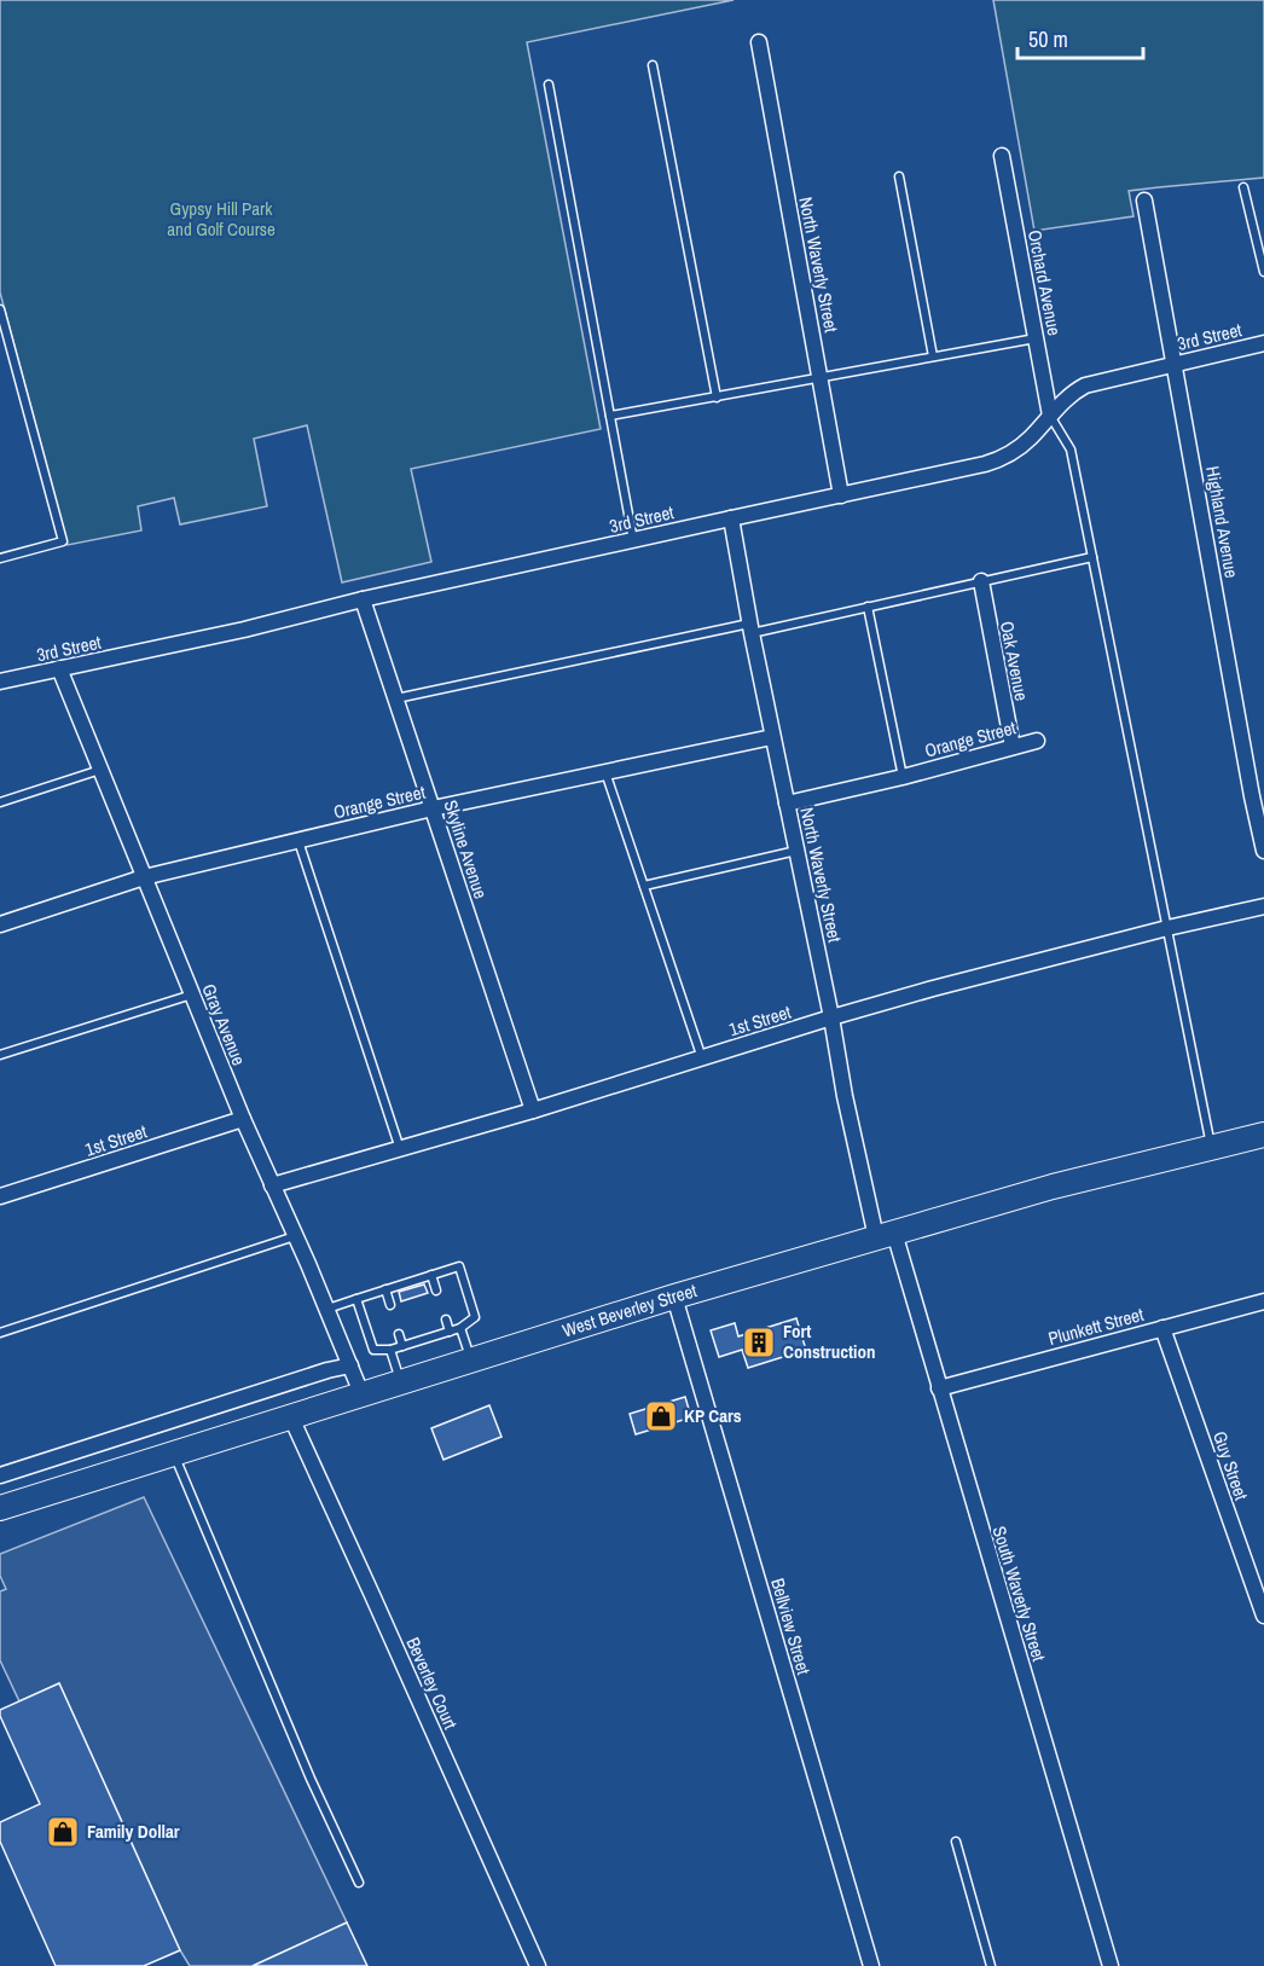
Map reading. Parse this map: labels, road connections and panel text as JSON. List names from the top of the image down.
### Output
{
  "streets": {
    "main road": ["West Beverley Street"],
    "street": [
      "North Waverly Street",
      "Orchard Avenue",
      "3rd Street",
      "Highland Avenue",
      "Oak Avenue",
      "Orange Street",
      "Skyline Avenue",
      "1st Street",
      "Gray Avenue",
      "Plunkett Street",
      "Guy Street",
      "South Waverly Street",
      "Bellview Street",
      "Beverley Court"
    ]
  },
  "crossings": [
    ["North Waverly Street", "3rd Street"],
    ["North Waverly Street", "Orange Street"],
    ["North Waverly Street", "1st Street"],
    ["North Waverly Street", "West Beverley Street"],
    ["North Waverly Street", "South Waverly Street"],
    ["Orchard Avenue", "3rd Street"],
    ["3rd Street", "Highland Avenue"],
    ["3rd Street", "Skyline Avenue"],
    ["3rd Street", "Gray Avenue"],
    ["Oak Avenue", "Orange Street"],
    ["Orange Street", "Skyline Avenue"],
    ["Orange Street", "Gray Avenue"],
    ["Skyline Avenue", "1st Street"],
    ["1st Street", "Gray Avenue"],
    ["Gray Avenue", "West Beverley Street"],
    ["West Beverley Street", "South Waverly Street"],
    ["West Beverley Street", "Bellview Street"],
    ["West Beverley Street", "Beverley Court"],
    ["Plunkett Street", "Guy Street"],
    ["Plunkett Street", "South Waverly Street"]
  ],
  "parks": ["Gypsy Hill Park and Golf Course"],
  "places": {
    "building": ["Fort Construction"],
    "shop": ["KP Cars", "Family Dollar"]
  },
  "scale_bar": "50 m"
}
